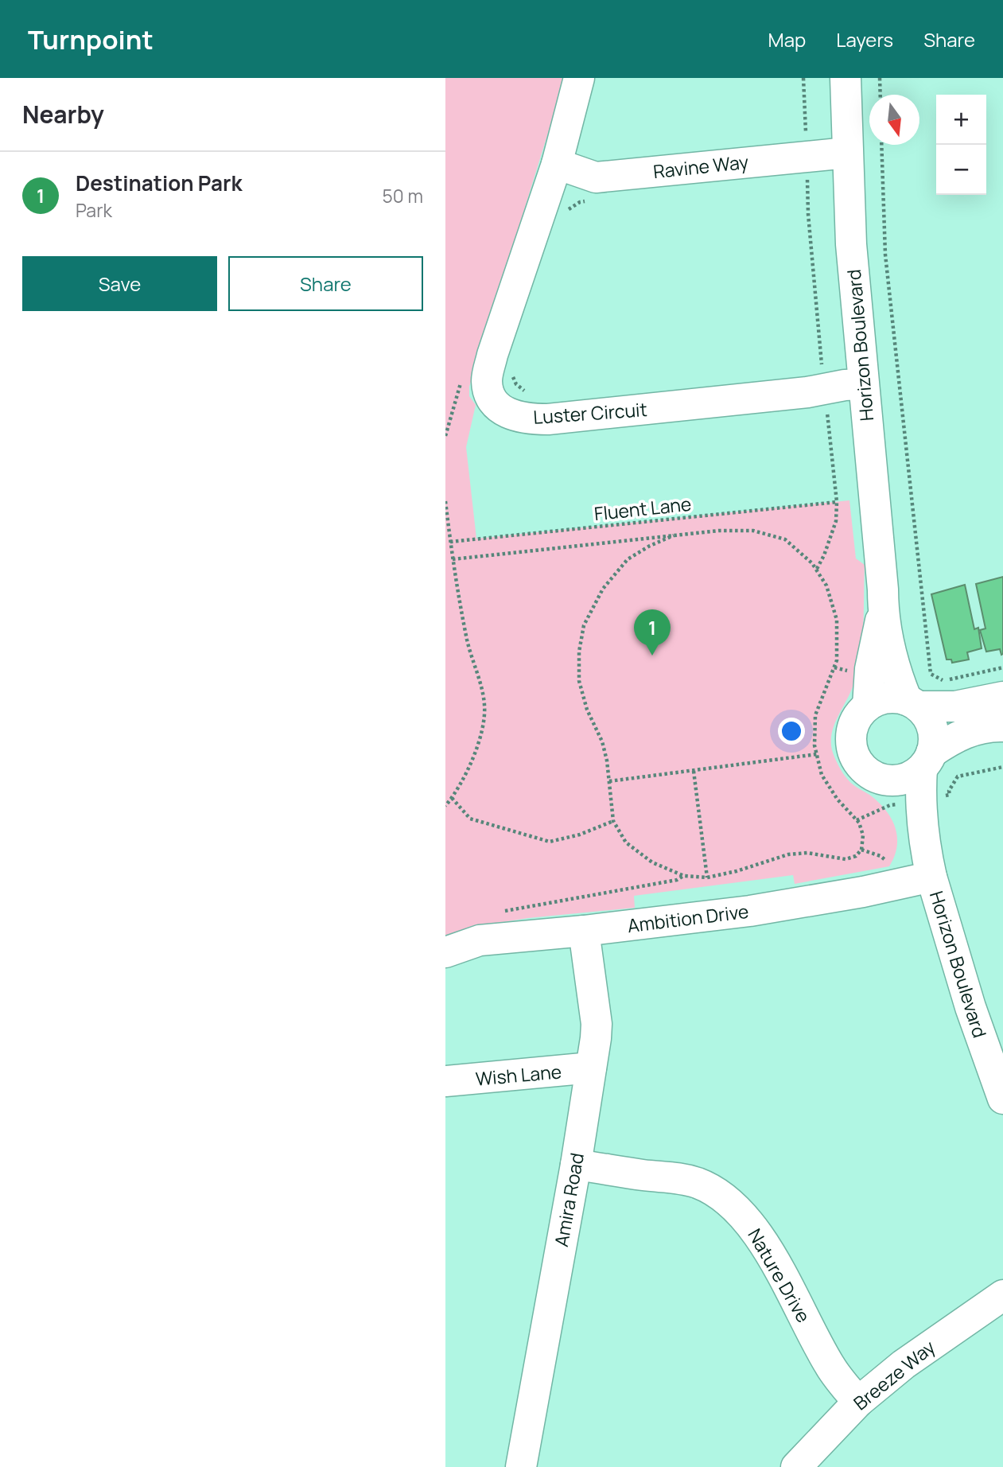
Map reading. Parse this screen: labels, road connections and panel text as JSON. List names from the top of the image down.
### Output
{
  "streets": {
    "street": [
      "Ravine Way",
      "Horizon Boulevard",
      "Luster Circuit",
      "Ambition Drive",
      "Wish Lane",
      "Amira Road",
      "Nature Drive",
      "Breeze Way"
    ],
    "path": ["Fluent Lane"]
  },
  "crossings": [
    ["Ravine Way", "Horizon Boulevard"],
    ["Ravine Way", "Luster Circuit"],
    ["Horizon Boulevard", "Luster Circuit"],
    ["Horizon Boulevard", "Ambition Drive"],
    ["Ambition Drive", "Amira Road"],
    ["Wish Lane", "Amira Road"],
    ["Amira Road", "Nature Drive"],
    ["Nature Drive", "Breeze Way"]
  ],
  "north": "bottom",
  "page": {
    "header": "Turnpoint",
    "nav": ["Map", "Layers", "Share"],
    "heading": "Nearby",
    "map_buttons": ["+", "−"],
    "list": [
      {
        "mark": "1",
        "name": "Destination Park",
        "note": "Park",
        "value": "50 m"
      }
    ],
    "buttons": ["Save", "Share"],
    "pins": "1"
  }
}
